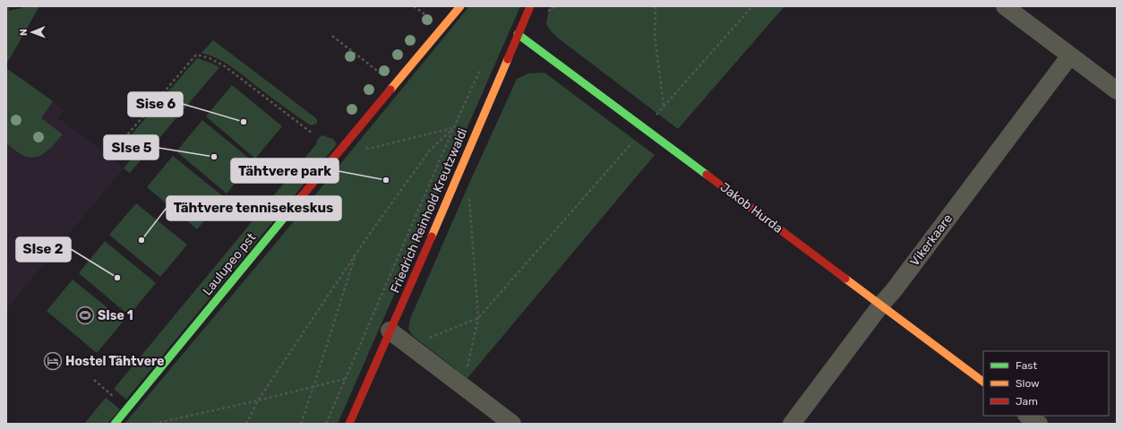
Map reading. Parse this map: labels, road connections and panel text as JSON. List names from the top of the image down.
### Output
{
  "streets": {
    "street": [
      "Jakob Hurda",
      "Friedrich Reinhold Kreutzwaldi",
      "Vikerkaare",
      "Laulupeo pst"
    ]
  },
  "crossings": [
    ["Jakob Hurda", "Friedrich Reinhold Kreutzwaldi"],
    ["Jakob Hurda", "Vikerkaare"]
  ],
  "places": {
    "other": [
      "Sise 6",
      "SIse 5",
      "Tähtvere park",
      "Tähtvere tennisekeskus",
      "SIse 2"
    ],
    "sports": ["SIse 1"],
    "hotel": ["Hostel Tähtvere"]
  },
  "legend": ["Fast", "Slow", "Jam"],
  "north": "left"
}
